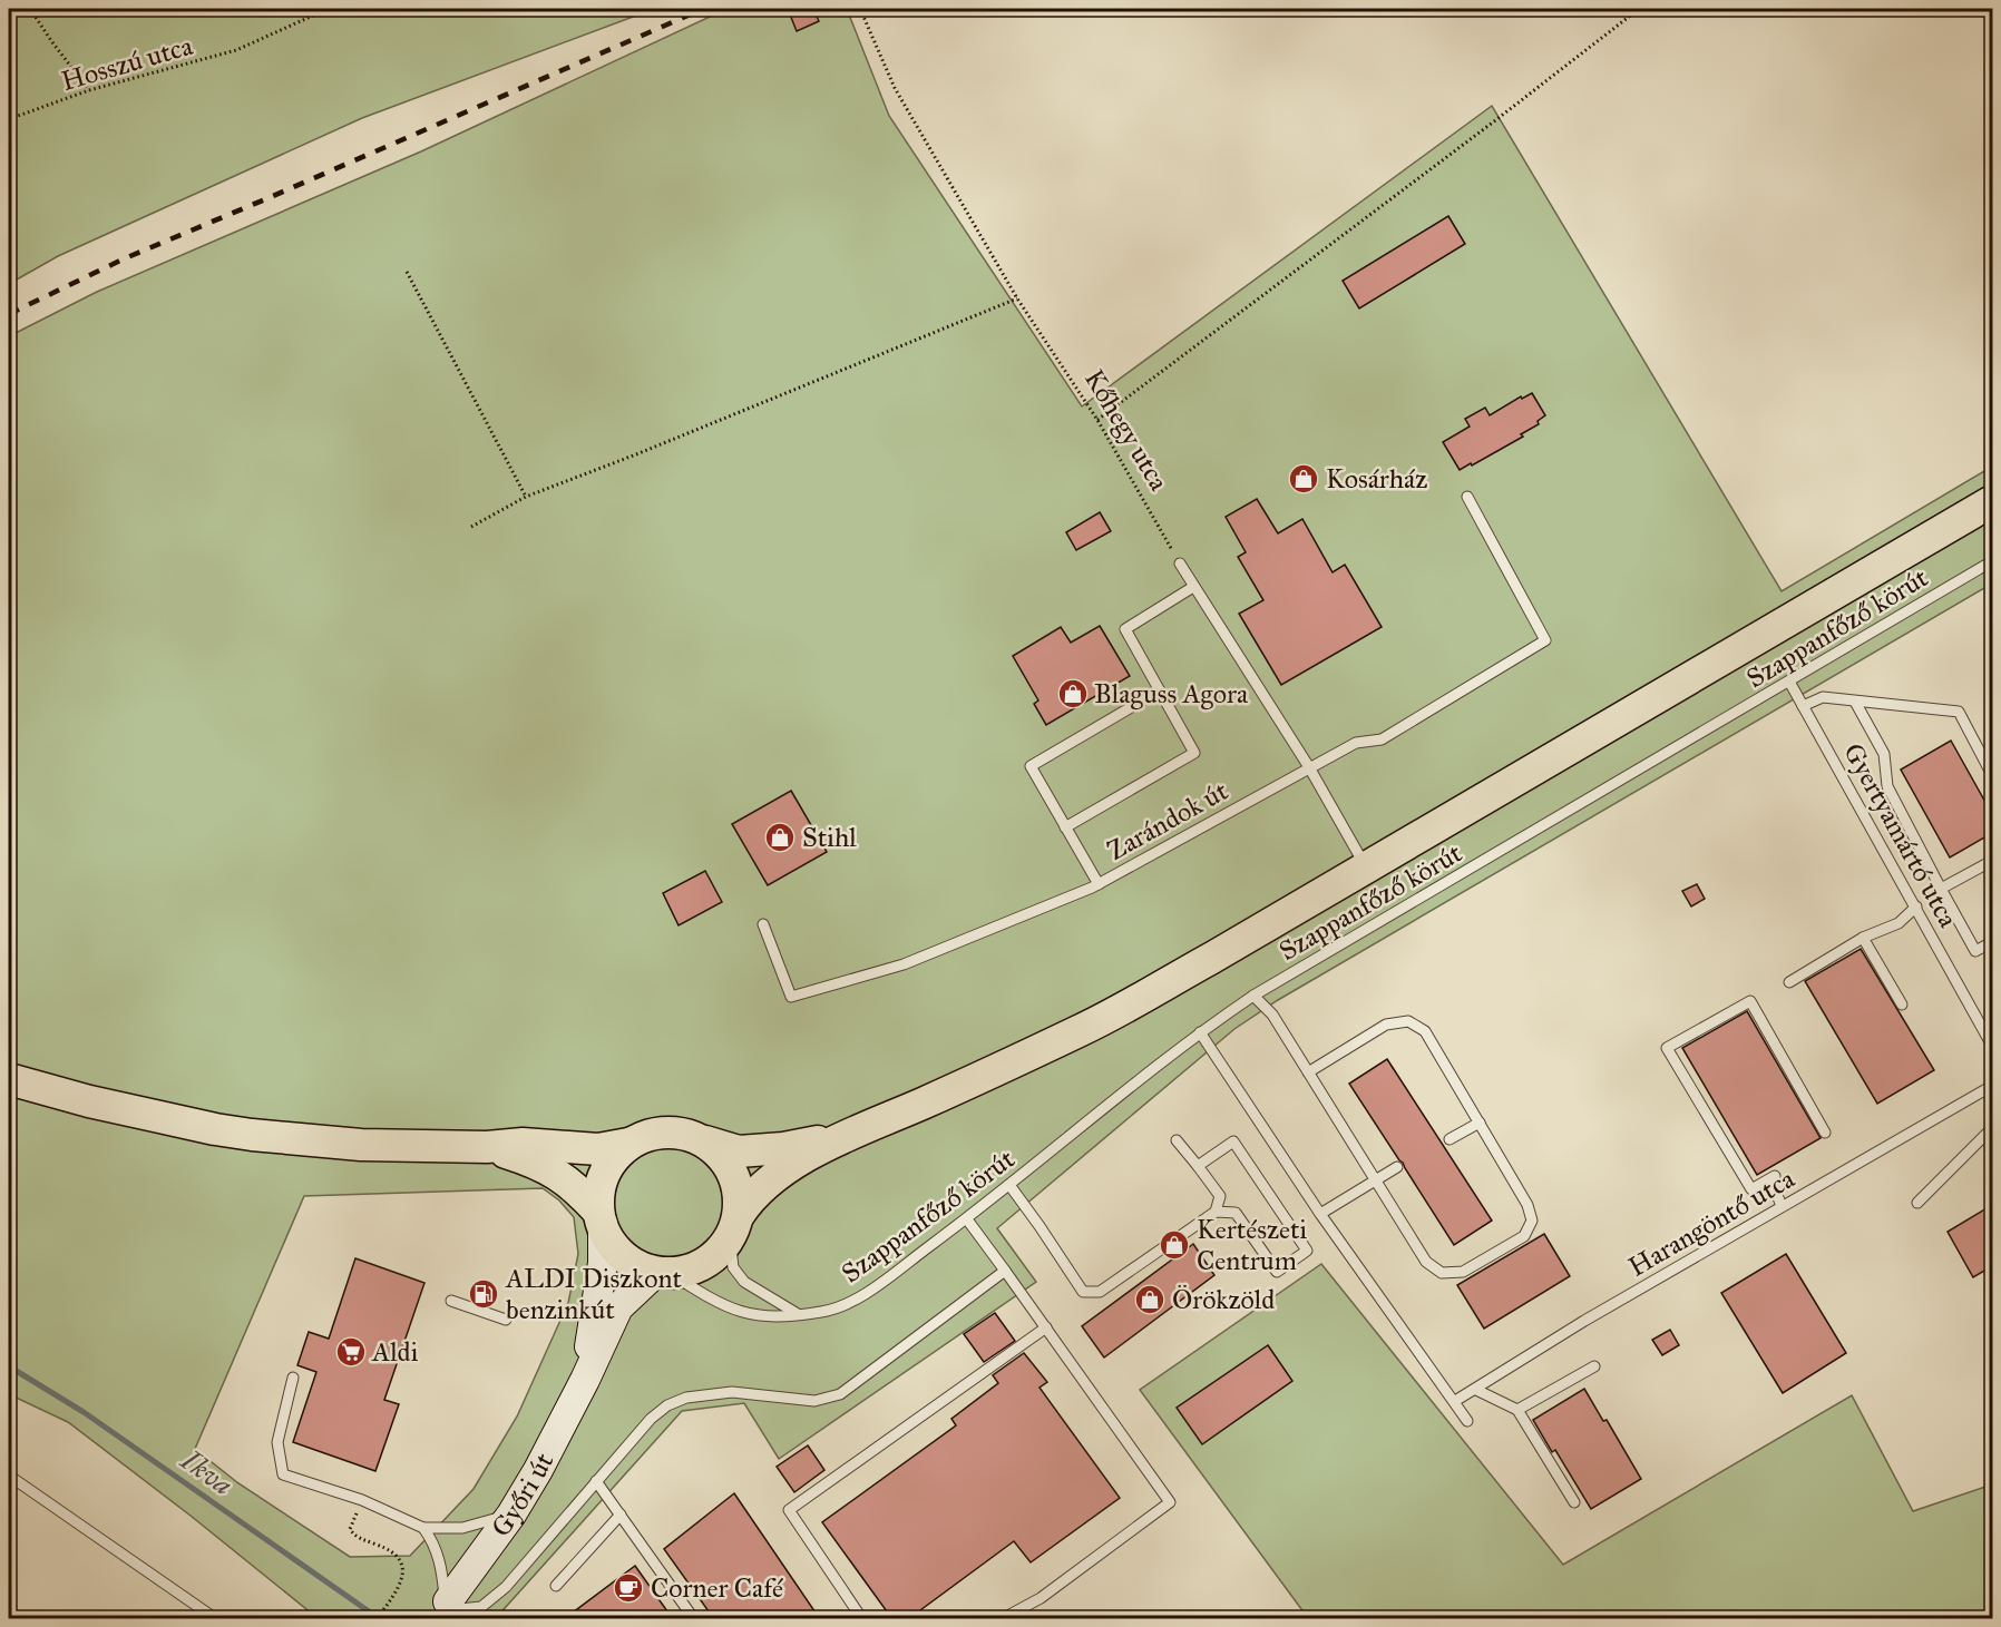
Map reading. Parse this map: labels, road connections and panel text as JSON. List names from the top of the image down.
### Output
{
  "streets": {
    "main road": ["Győri út"],
    "lane": [
      "Szappanfőző körút",
      "Zarándok út",
      "Gyertyamártó utca",
      "Harangöntő utca"
    ],
    "path": ["Hosszú utca", "Kőhegy utca"]
  },
  "crossings": [
    ["Szappanfőző körút", "Gyertyamártó utca"],
    ["Szappanfőző körút", "Győri út"]
  ],
  "water": ["Ikva"],
  "places": {
    "shop": [
      "Kosárház",
      "Blaguss Agora",
      "Stihl",
      "Kertészeti Centrum",
      "Örökzöld"
    ],
    "fuel station": ["ALDI Diszkont benzinkút"],
    "supermarket": ["Aldi"],
    "cafe": ["Corner Café"]
  }
}
